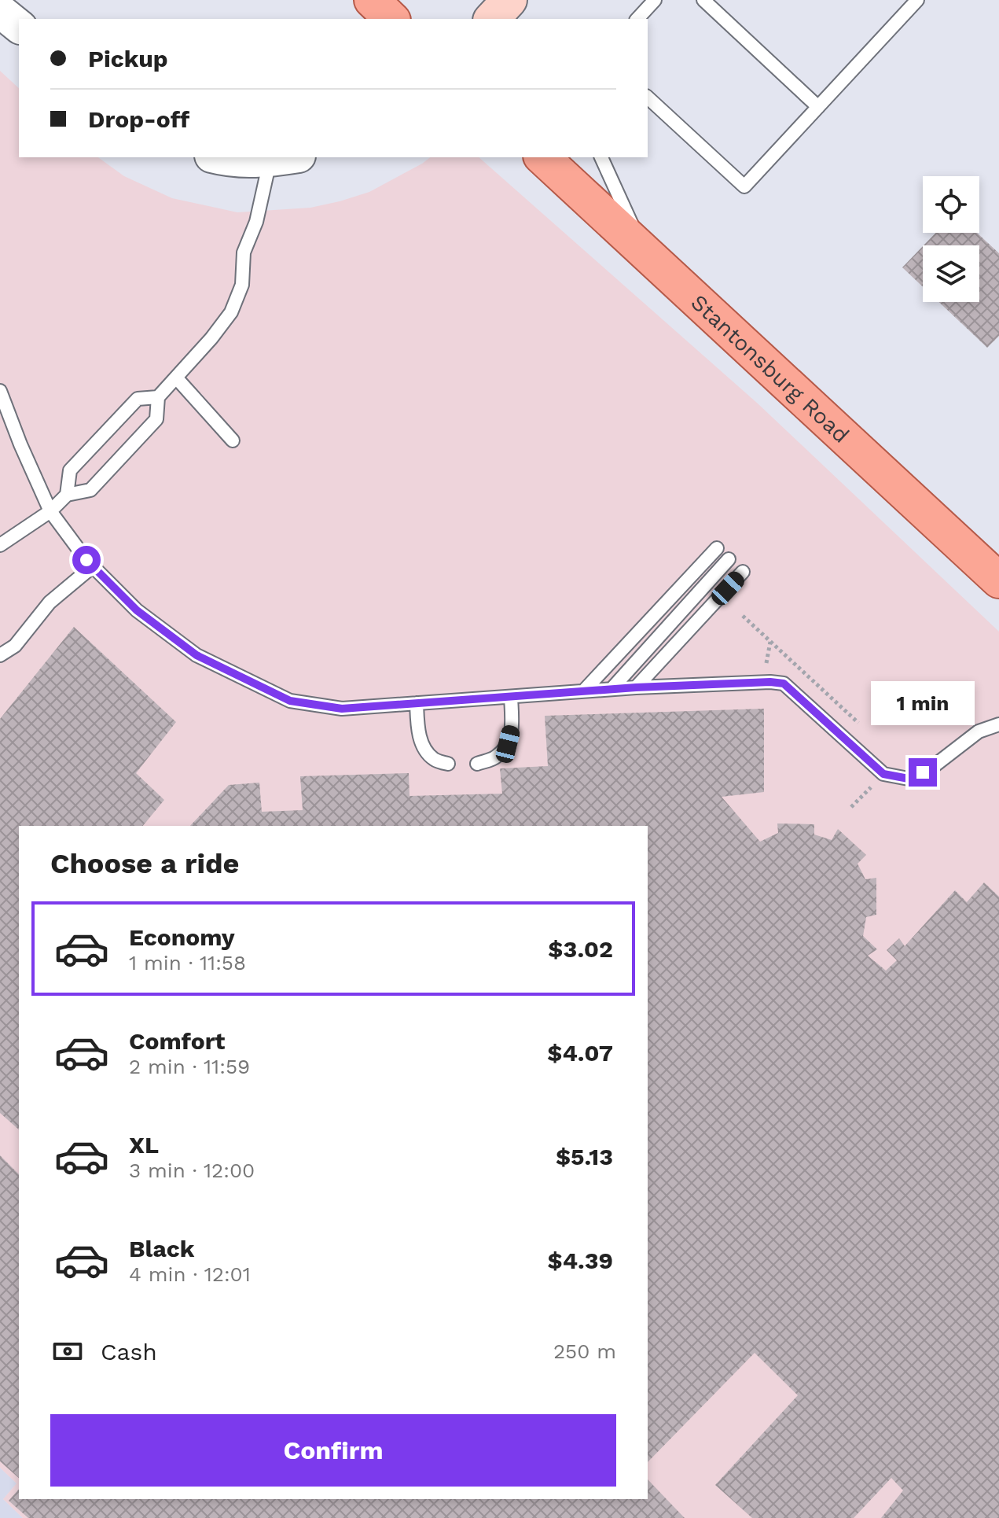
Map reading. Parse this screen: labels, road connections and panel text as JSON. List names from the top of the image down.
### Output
{
  "streets": {
    "main road": ["Stantonsburg Road"]
  },
  "page": {
    "banner": ["Pickup", "Drop-off"],
    "bubble": "1 min",
    "heading": "Choose a ride",
    "list": [
      {
        "name": "Economy",
        "note": "1 min · 11:58",
        "value": "$3.02"
      },
      {
        "name": "Comfort",
        "note": "2 min · 11:59",
        "value": "$4.07"
      },
      {
        "name": "XL",
        "note": "3 min · 12:00",
        "value": "$5.13"
      },
      {
        "name": "Black",
        "note": "4 min · 12:01",
        "value": "$4.39"
      }
    ],
    "pay": ["Cash", "250 m"],
    "buttons": "Confirm"
  }
}
